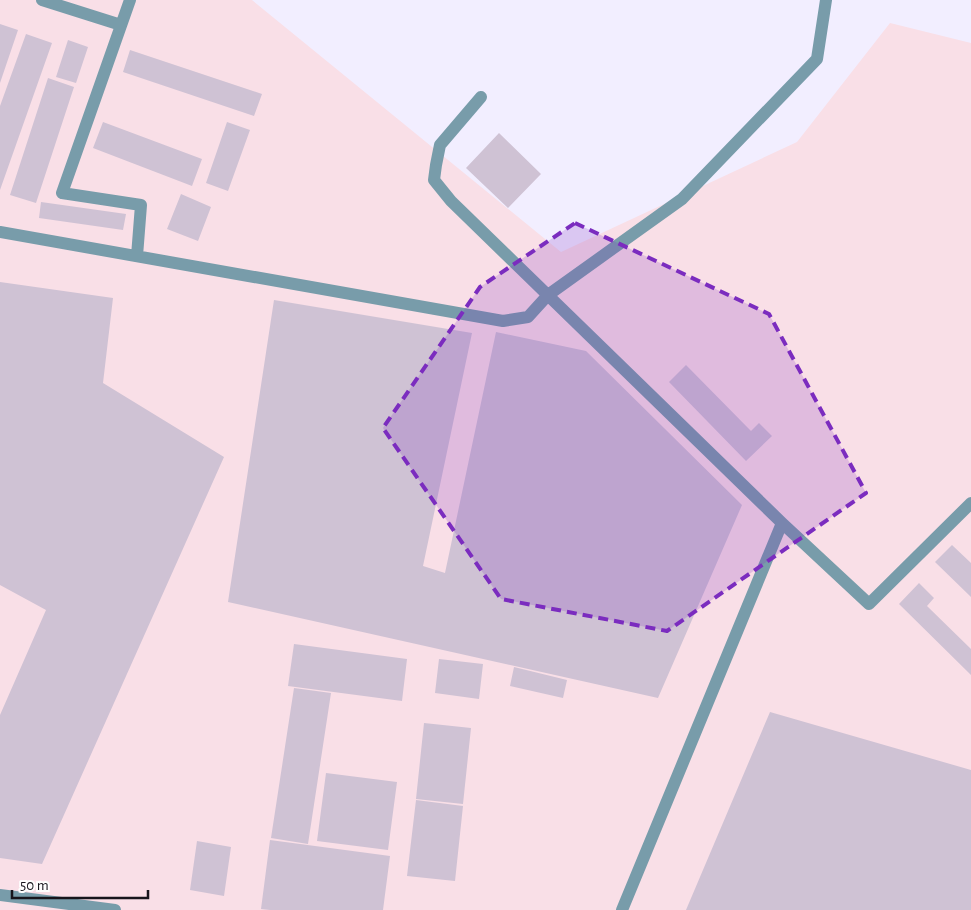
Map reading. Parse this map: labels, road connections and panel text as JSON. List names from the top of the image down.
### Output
{
  "scale_bar": "50 m"
}
